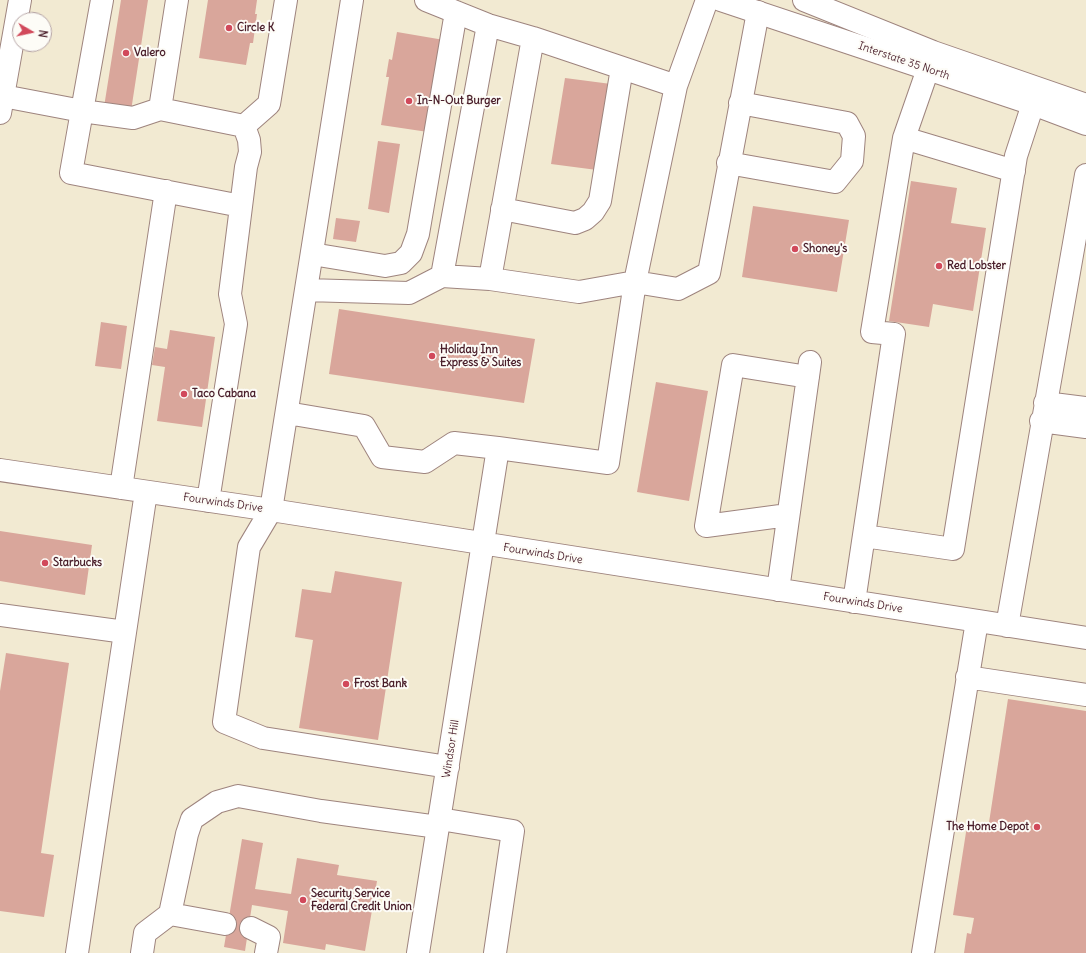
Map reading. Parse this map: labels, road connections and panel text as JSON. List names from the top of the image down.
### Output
{
  "streets": {
    "main road": ["Interstate 35 North", "Fourwinds Drive", "Windsor Hill"]
  },
  "crossings": [
    ["Fourwinds Drive", "Windsor Hill"]
  ],
  "places": [
    "Circle K",
    "Valero",
    "In-N-Out Burger",
    "Shoney's",
    "Red Lobster",
    "Holiday Inn Express & Suites",
    "Taco Cabana",
    "Starbucks",
    "Frost Bank",
    "The Home Depot",
    "Security Service Federal Credit Union"
  ],
  "north": "right"
}
